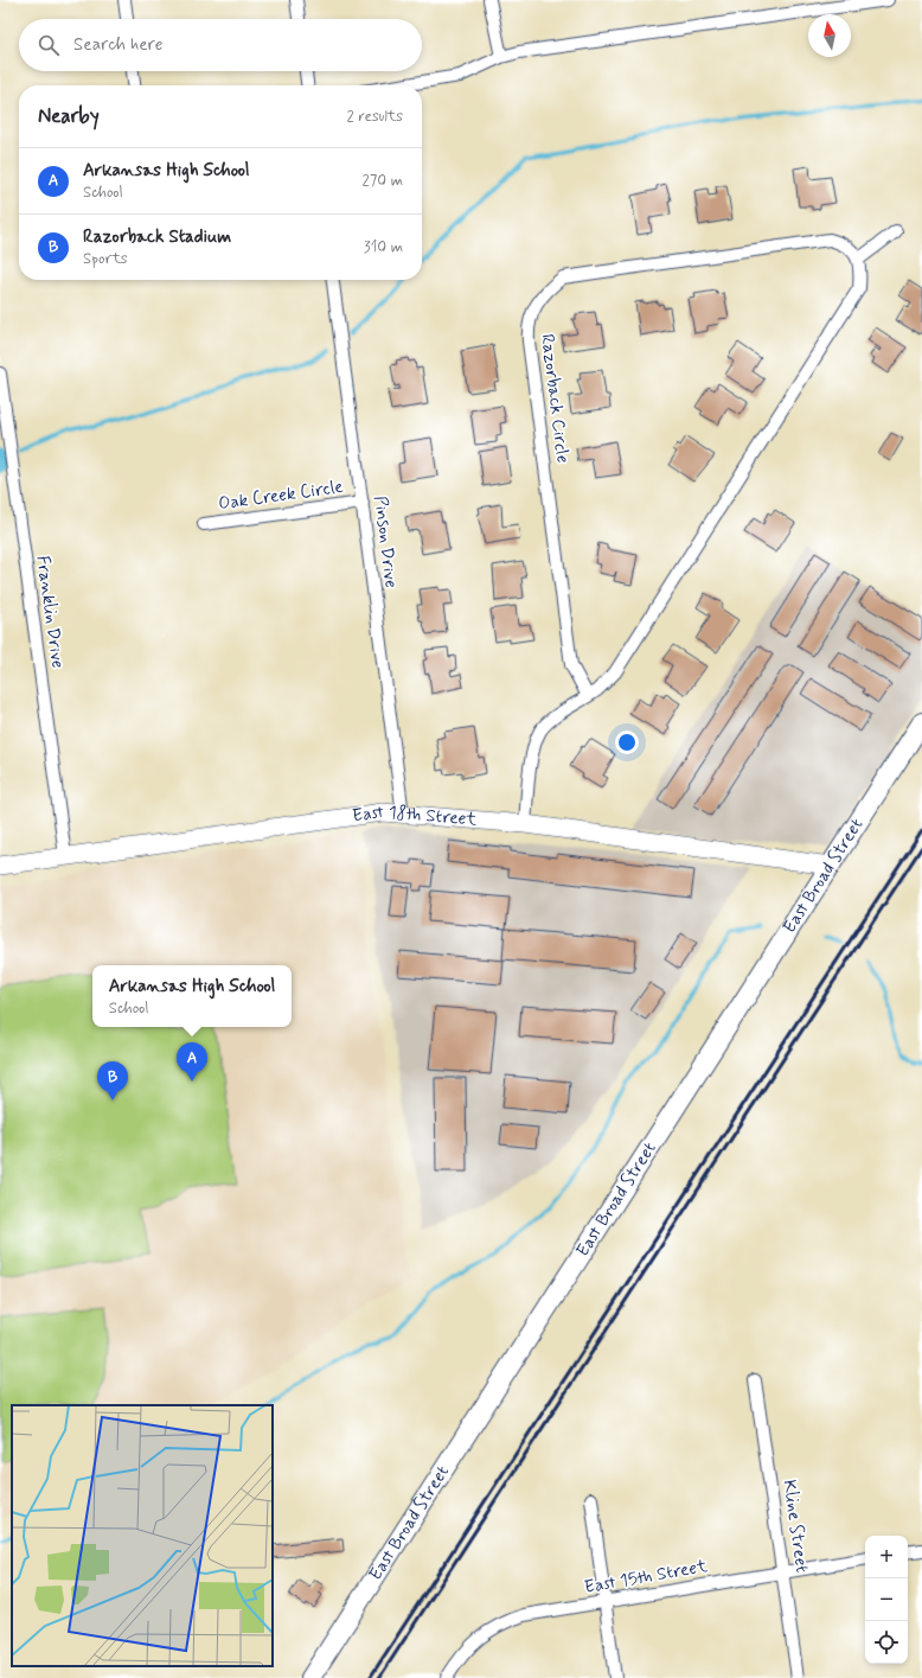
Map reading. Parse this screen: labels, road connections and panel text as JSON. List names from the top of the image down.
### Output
{
  "streets": {
    "main road": ["East Broad Street"],
    "street": [
      "Razorback Circle",
      "Oak Creek Circle",
      "Pinson Drive",
      "Franklin Drive",
      "East 18th Street",
      "Kline Street",
      "East 15th Street"
    ]
  },
  "crossings": [
    ["Oak Creek Circle", "Pinson Drive"],
    ["Pinson Drive", "East 18th Street"],
    ["Franklin Drive", "East 18th Street"],
    ["East 18th Street", "East Broad Street"],
    ["Kline Street", "East 15th Street"]
  ],
  "north": "top",
  "page": {
    "search": "Search here",
    "heading": ["Nearby", "2 results"],
    "list": [
      {
        "mark": "A",
        "name": "Arkansas High School",
        "note": "School",
        "value": "270 m"
      },
      {
        "mark": "B",
        "name": "Razorback Stadium",
        "note": "Sports",
        "value": "310 m"
      }
    ],
    "popup": ["Arkansas High School", "School"],
    "pins": ["A", "B"],
    "map_buttons": ["+", "−"]
  }
}
